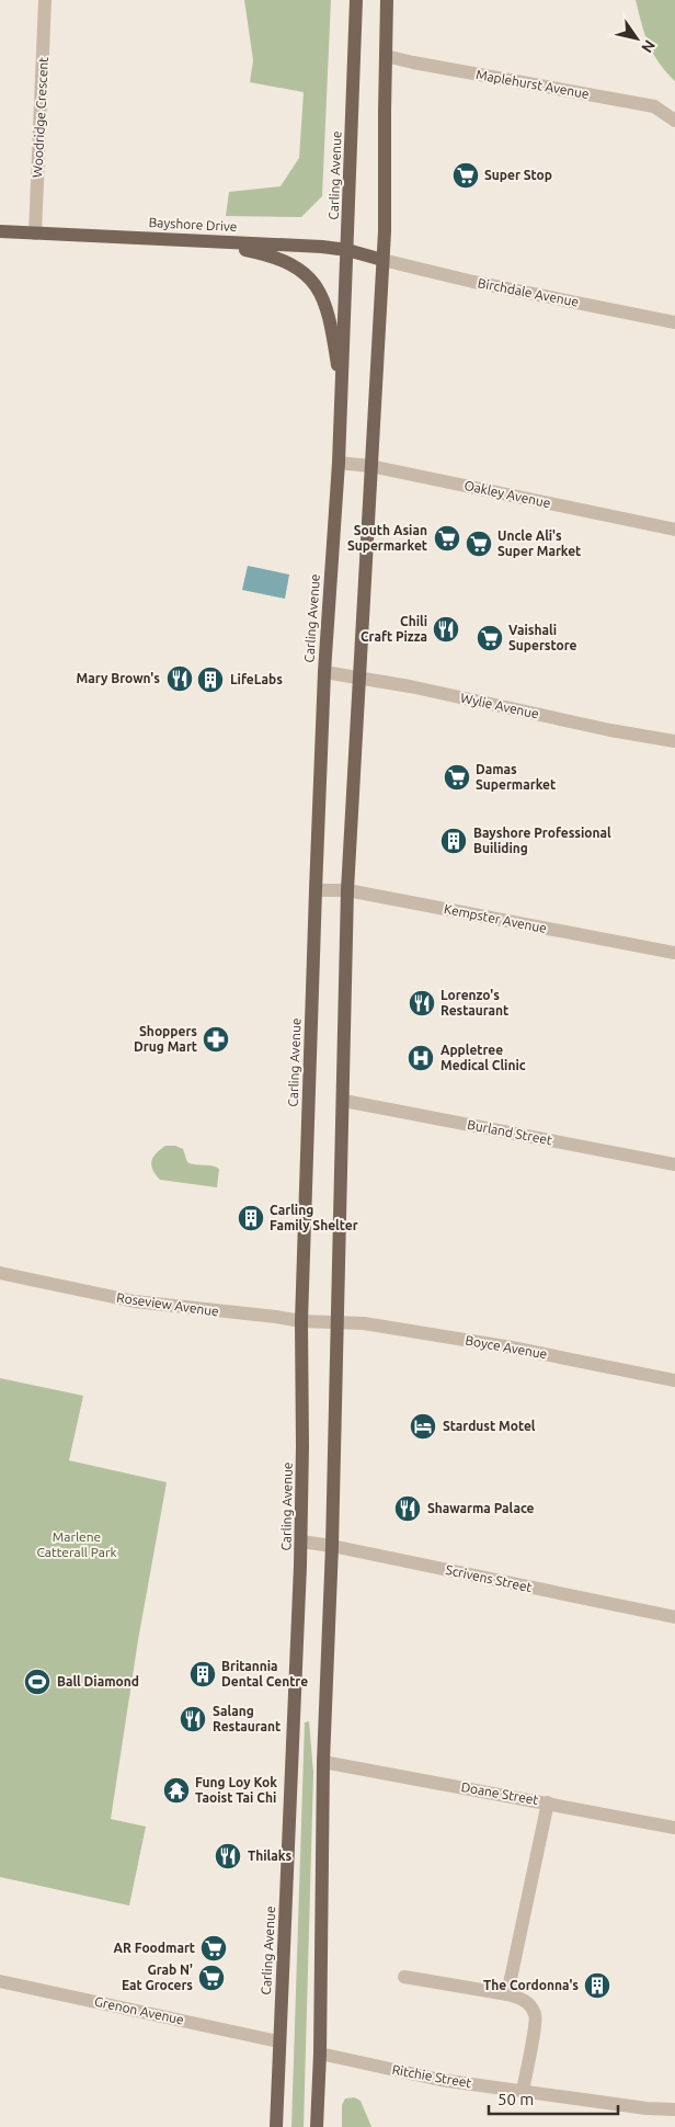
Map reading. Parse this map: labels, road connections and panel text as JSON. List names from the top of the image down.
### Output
{
  "streets": {
    "main road": ["Carling Avenue", "Bayshore Drive"],
    "street": [
      "Maplehurst Avenue",
      "Woodridge Crescent",
      "Birchdale Avenue",
      "Oakley Avenue",
      "Wylie Avenue",
      "Kempster Avenue",
      "Burland Street",
      "Roseview Avenue",
      "Boyce Avenue",
      "Scrivens Street",
      "Doane Street",
      "Grenon Avenue",
      "Ritchie Street"
    ]
  },
  "crossings": [
    ["Woodridge Crescent", "Bayshore Drive"],
    ["Carling Avenue", "Bayshore Drive"],
    ["Carling Avenue", "Oakley Avenue"],
    ["Carling Avenue", "Wylie Avenue"],
    ["Carling Avenue", "Kempster Avenue"],
    ["Carling Avenue", "Roseview Avenue"],
    ["Carling Avenue", "Scrivens Street"],
    ["Carling Avenue", "Grenon Avenue"],
    ["Bayshore Drive", "Birchdale Avenue"],
    ["Roseview Avenue", "Boyce Avenue"]
  ],
  "parks": ["Marlene Catterall Park"],
  "places": {
    "supermarket": [
      "Super Stop",
      "South Asian Supermarket",
      "Uncle Ali's Super Market",
      "Vaishali Superstore",
      "Damas Supermarket",
      "AR Foodmart",
      "Grab N' Eat Grocers"
    ],
    "restaurant": [
      "Chili Craft Pizza",
      "Mary Brown's",
      "Lorenzo's Restaurant",
      "Shawarma Palace",
      "Salang Restaurant",
      "Thilaks"
    ],
    "building": [
      "LifeLabs",
      "Bayshore Professional Builiding",
      "Carling Family Shelter",
      "Britannia Dental Centre",
      "The Cordonna's"
    ],
    "pharmacy": ["Shoppers Drug Mart"],
    "hospital": ["Appletree Medical Clinic"],
    "hotel": ["Stardust Motel"],
    "sports": ["Ball Diamond"],
    "temple": ["Fung Loy Kok Taoist Tai Chi"]
  },
  "scale_bar": "50 m",
  "north": "bottom right"
}
